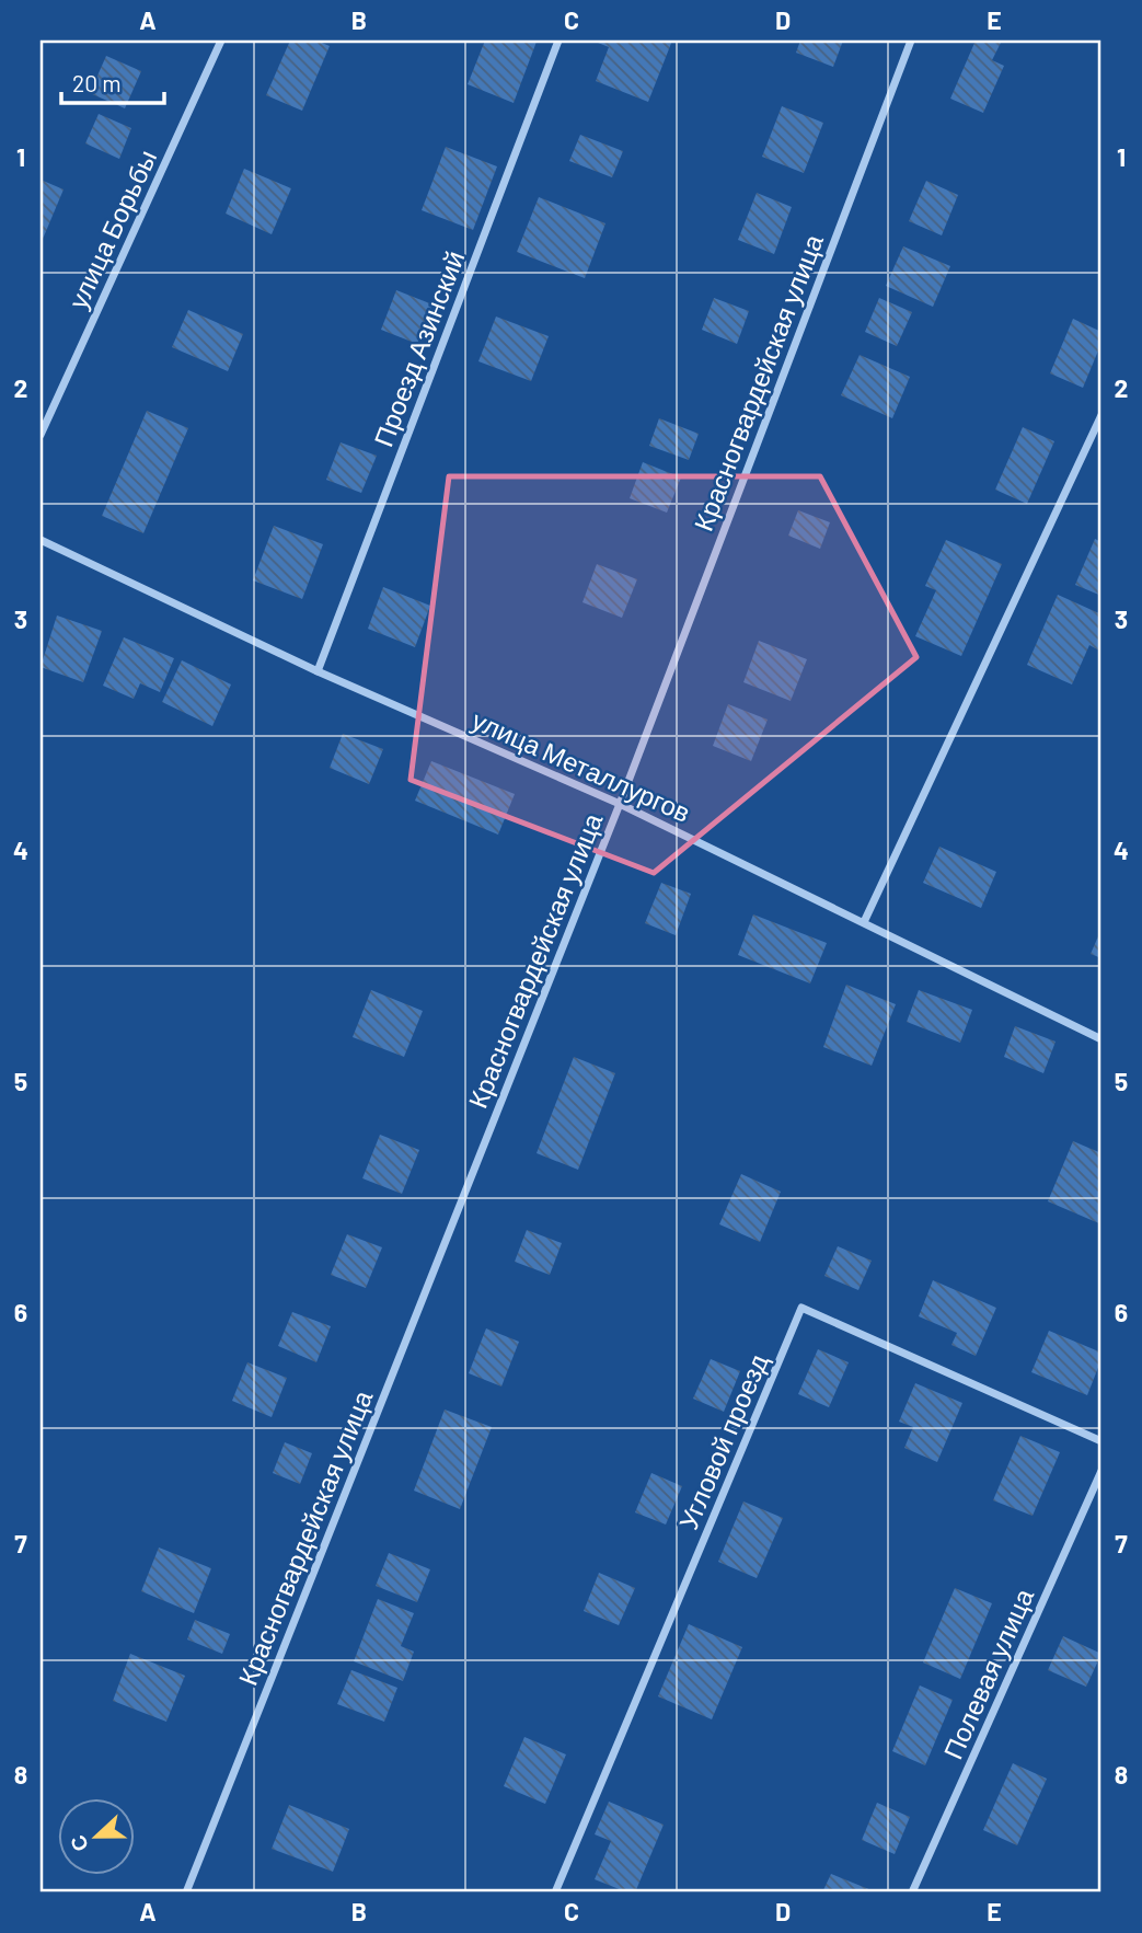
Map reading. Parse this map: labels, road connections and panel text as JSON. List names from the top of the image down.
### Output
{
  "streets": {
    "street": [
      "улица Борьбы",
      "Проезд Азинский",
      "Красногвардейская улица",
      "улица Металлургов",
      "Угловой проезд",
      "Полевая улица"
    ]
  },
  "crossings": [
    ["Проезд Азинский", "улица Металлургов"],
    ["Красногвардейская улица", "улица Металлургов"]
  ],
  "scale_bar": "20 m",
  "north": "left",
  "grid": {
    "columns": [
      "A",
      "B",
      "C",
      "D",
      "E"
    ],
    "rows": [
      "1",
      "2",
      "3",
      "4",
      "5",
      "6",
      "7",
      "8"
    ]
  }
}
